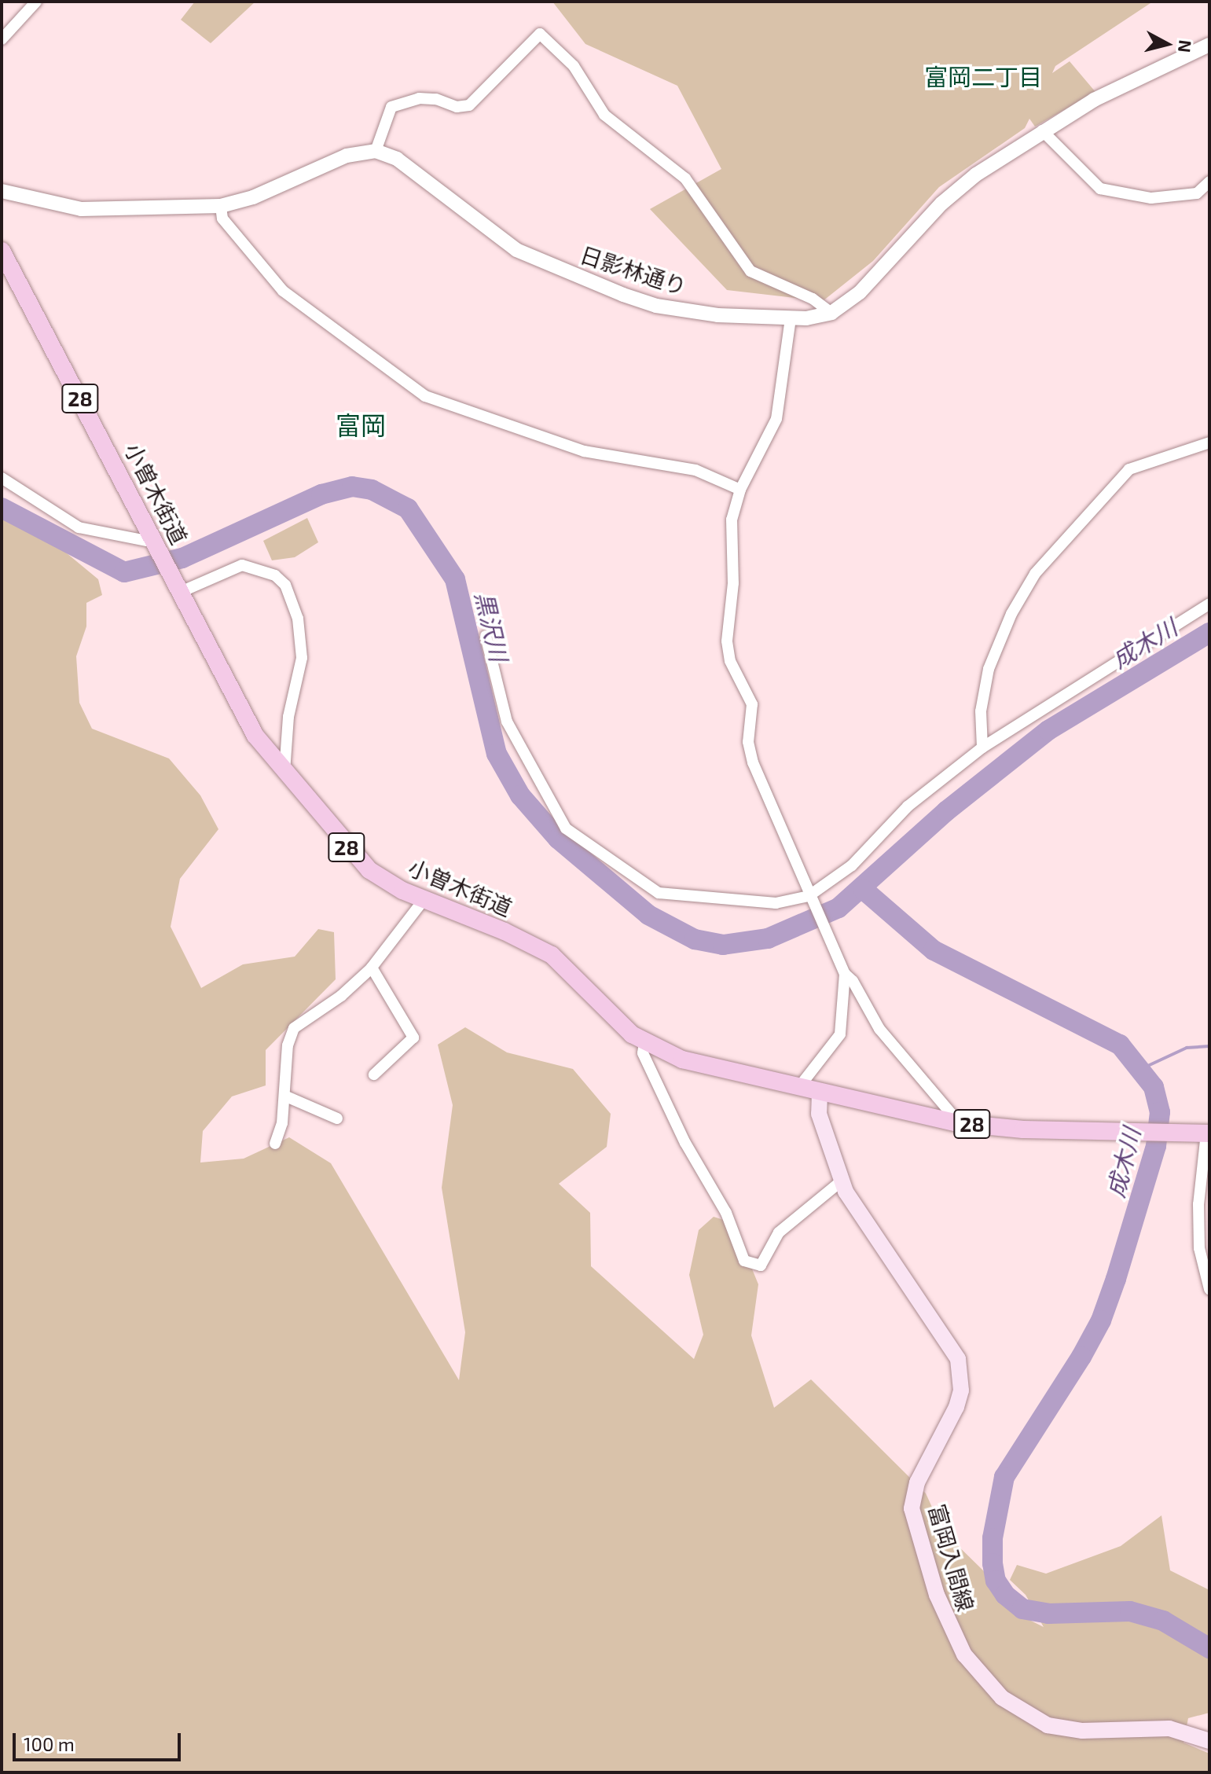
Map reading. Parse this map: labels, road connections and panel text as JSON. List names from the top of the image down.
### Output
{
  "streets": {
    "main road": ["28", "小曽木街道", "富岡入間線"],
    "street": ["日影林通り"]
  },
  "crossings": [
    ["小曽木街道", "富岡入間線"]
  ],
  "districts": ["富岡二丁目", "富岡"],
  "water": ["黒沢川", "成木川"],
  "scale_bar": "100 m",
  "north": "right"
}
